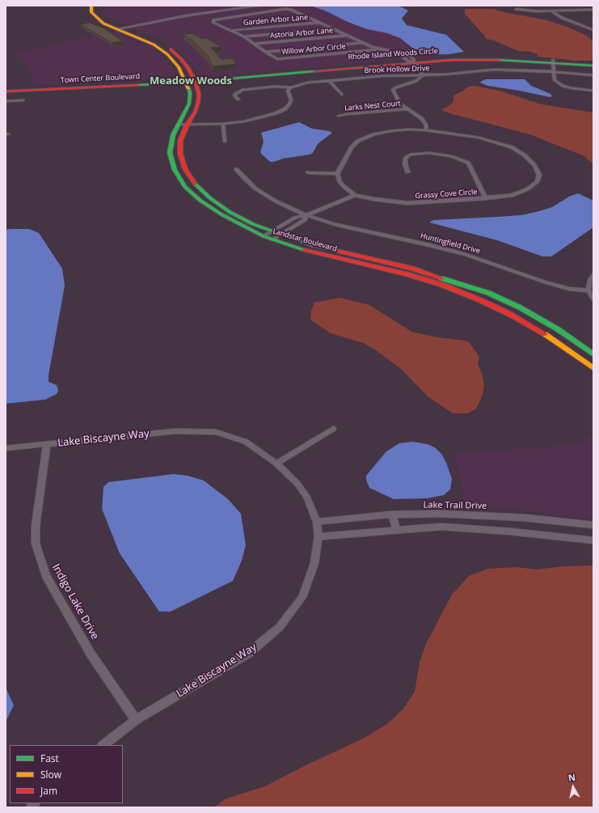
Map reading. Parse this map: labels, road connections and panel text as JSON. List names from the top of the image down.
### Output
{
  "streets": {
    "main road": ["Rhode Island Woods Circle", "Town Center Boulevard", "Landstar Boulevard"],
    "street": [
      "Garden Arbor Lane",
      "Astoria Arbor Lane",
      "Willow Arbor Circle",
      "Brook Hollow Drive",
      "Larks Nest Court",
      "Grassy Cove Circle",
      "Huntingfield Drive",
      "Lake Biscayne Way",
      "Lake Trail Drive",
      "Indigo Lake Drive"
    ]
  },
  "crossings": [
    ["Garden Arbor Lane", "Willow Arbor Circle"],
    ["Astoria Arbor Lane", "Willow Arbor Circle"],
    ["Willow Arbor Circle", "Rhode Island Woods Circle"],
    ["Rhode Island Woods Circle", "Town Center Boulevard"],
    ["Rhode Island Woods Circle", "Landstar Boulevard"],
    ["Town Center Boulevard", "Landstar Boulevard"],
    ["Lake Biscayne Way", "Lake Trail Drive"],
    ["Lake Biscayne Way", "Indigo Lake Drive"]
  ],
  "districts": ["Meadow Woods"],
  "legend": ["Fast", "Slow", "Jam"],
  "north": "top"
}
